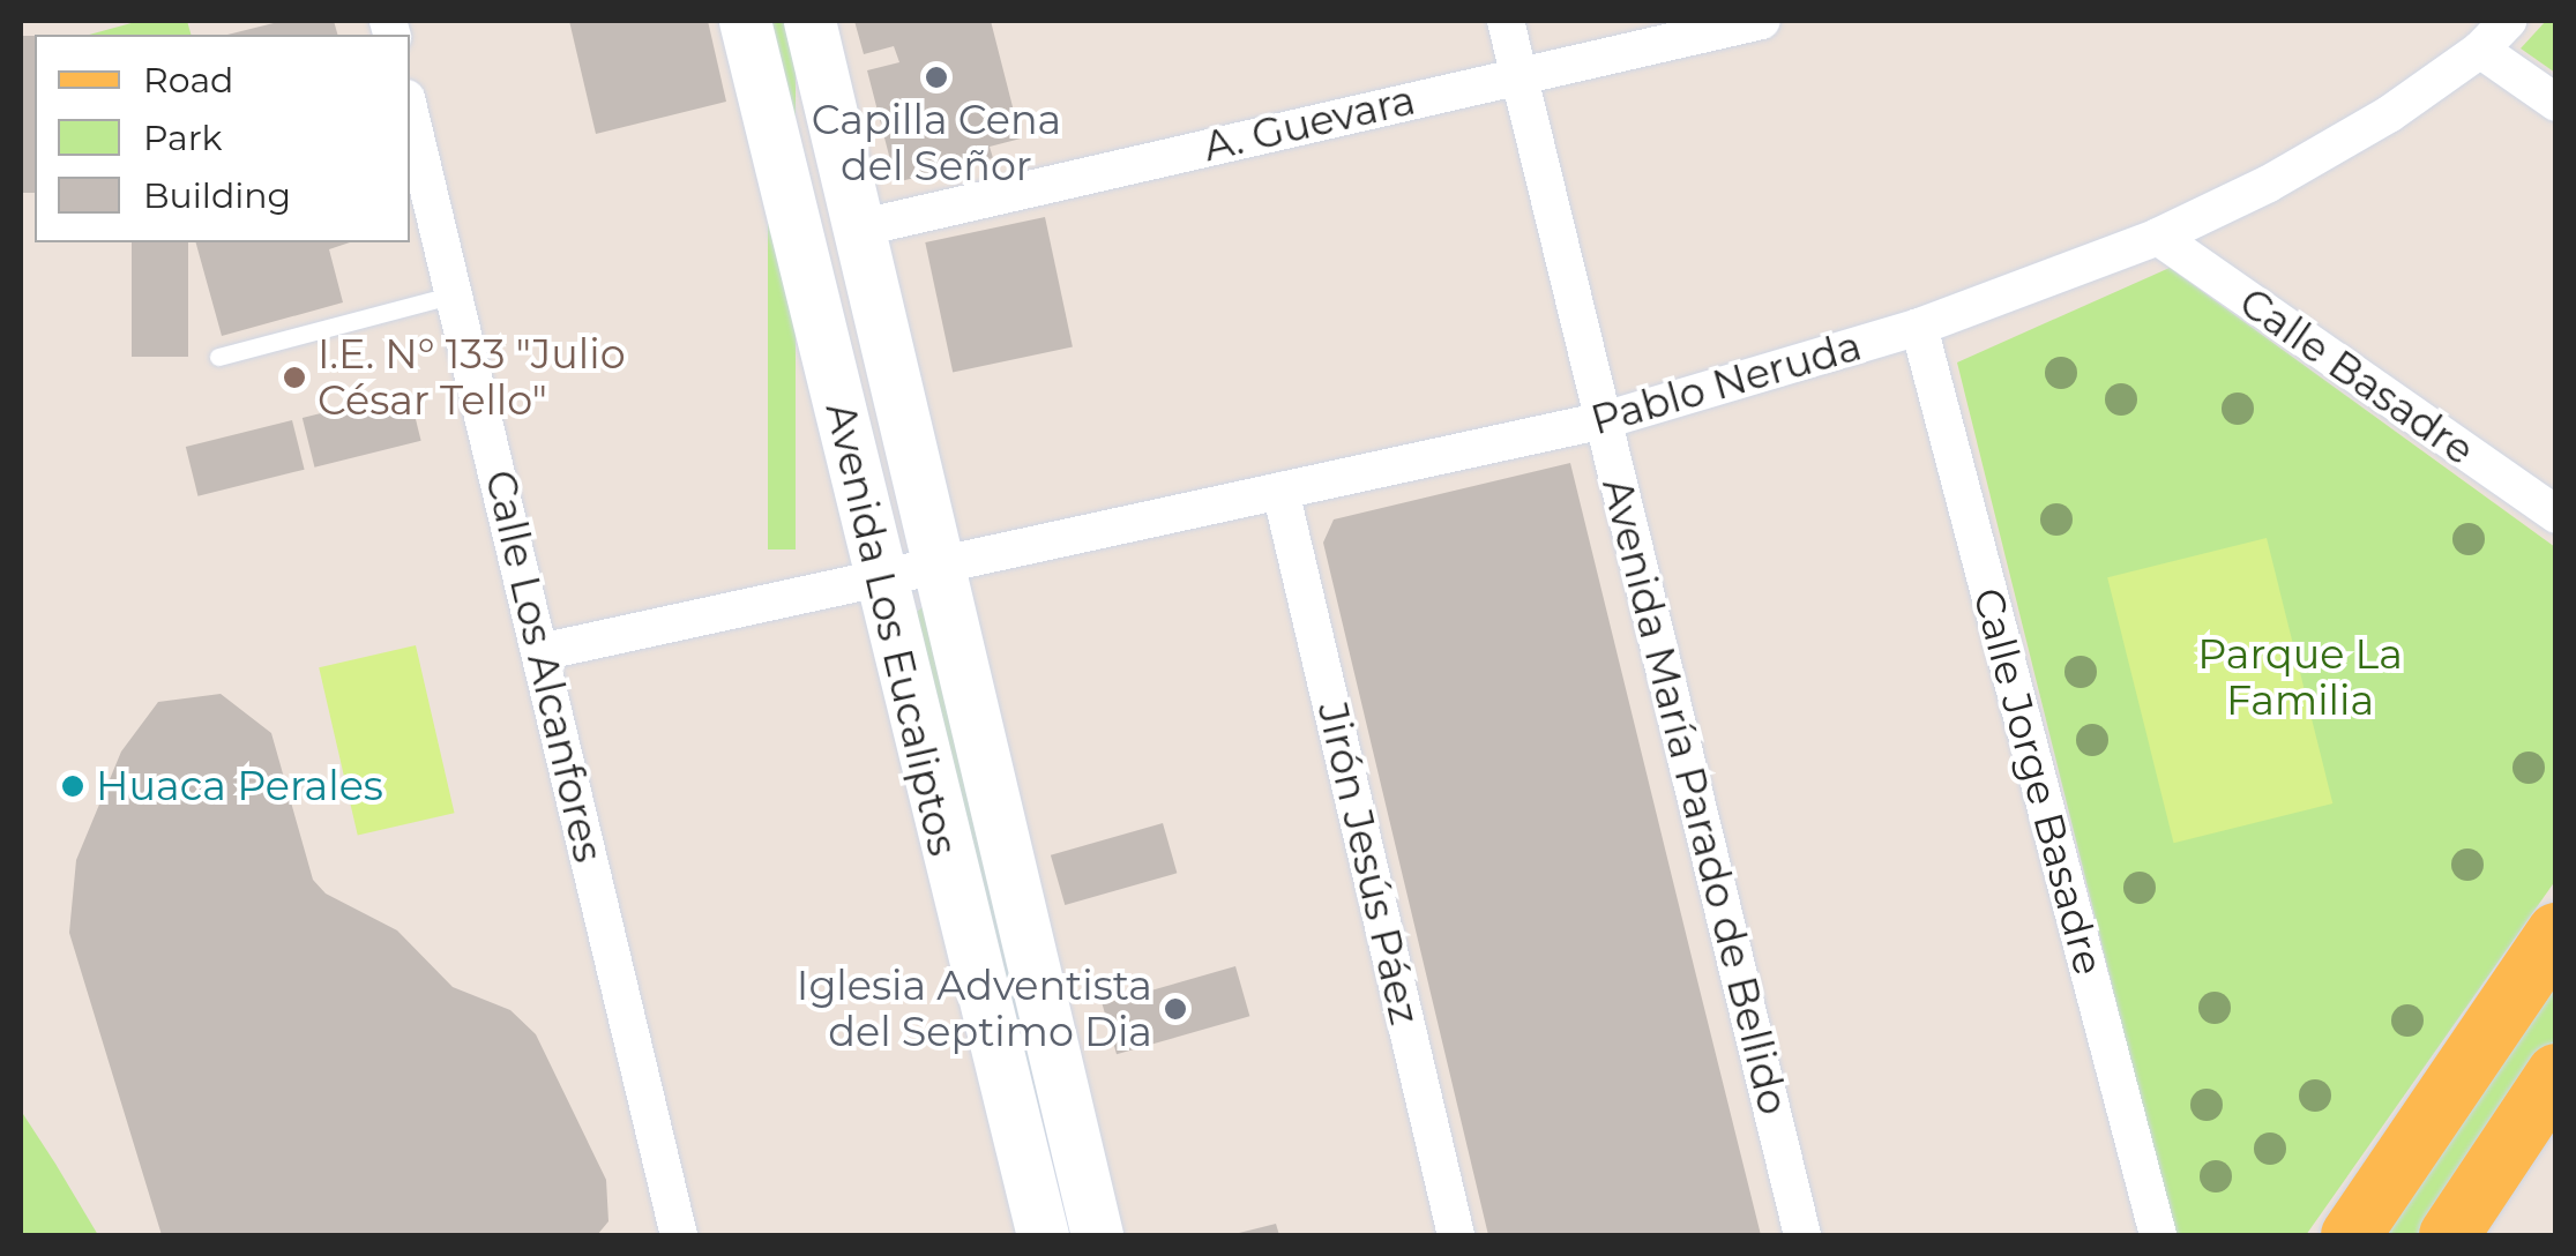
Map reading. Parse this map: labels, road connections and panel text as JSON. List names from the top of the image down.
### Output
{
  "streets": {
    "main road": ["Avenida Los Eucaliptos"],
    "street": [
      "A. Guevara",
      "Calle Basadre",
      "Pablo Neruda",
      "Calle Los Alcanfores",
      "Calle Jorge Basadre",
      "Avenida María Parado de Bellido",
      "Jirón Jesús Páez"
    ]
  },
  "crossings": [
    ["A. Guevara", "Avenida Los Eucaliptos"],
    ["A. Guevara", "Avenida María Parado de Bellido"],
    ["Calle Basadre", "Pablo Neruda"],
    ["Pablo Neruda", "Avenida Los Eucaliptos"],
    ["Pablo Neruda", "Calle Los Alcanfores"],
    ["Pablo Neruda", "Calle Jorge Basadre"],
    ["Pablo Neruda", "Avenida María Parado de Bellido"],
    ["Pablo Neruda", "Jirón Jesús Páez"]
  ],
  "parks": ["Parque La Familia"],
  "places": [
    "Capilla Cena del Señor",
    "I.E. N° 133 \"Julio César Tello\"",
    "Huaca Perales",
    "Iglesia Adventista del Septimo Dia"
  ],
  "legend": ["Road", "Park", "Building"]
}
